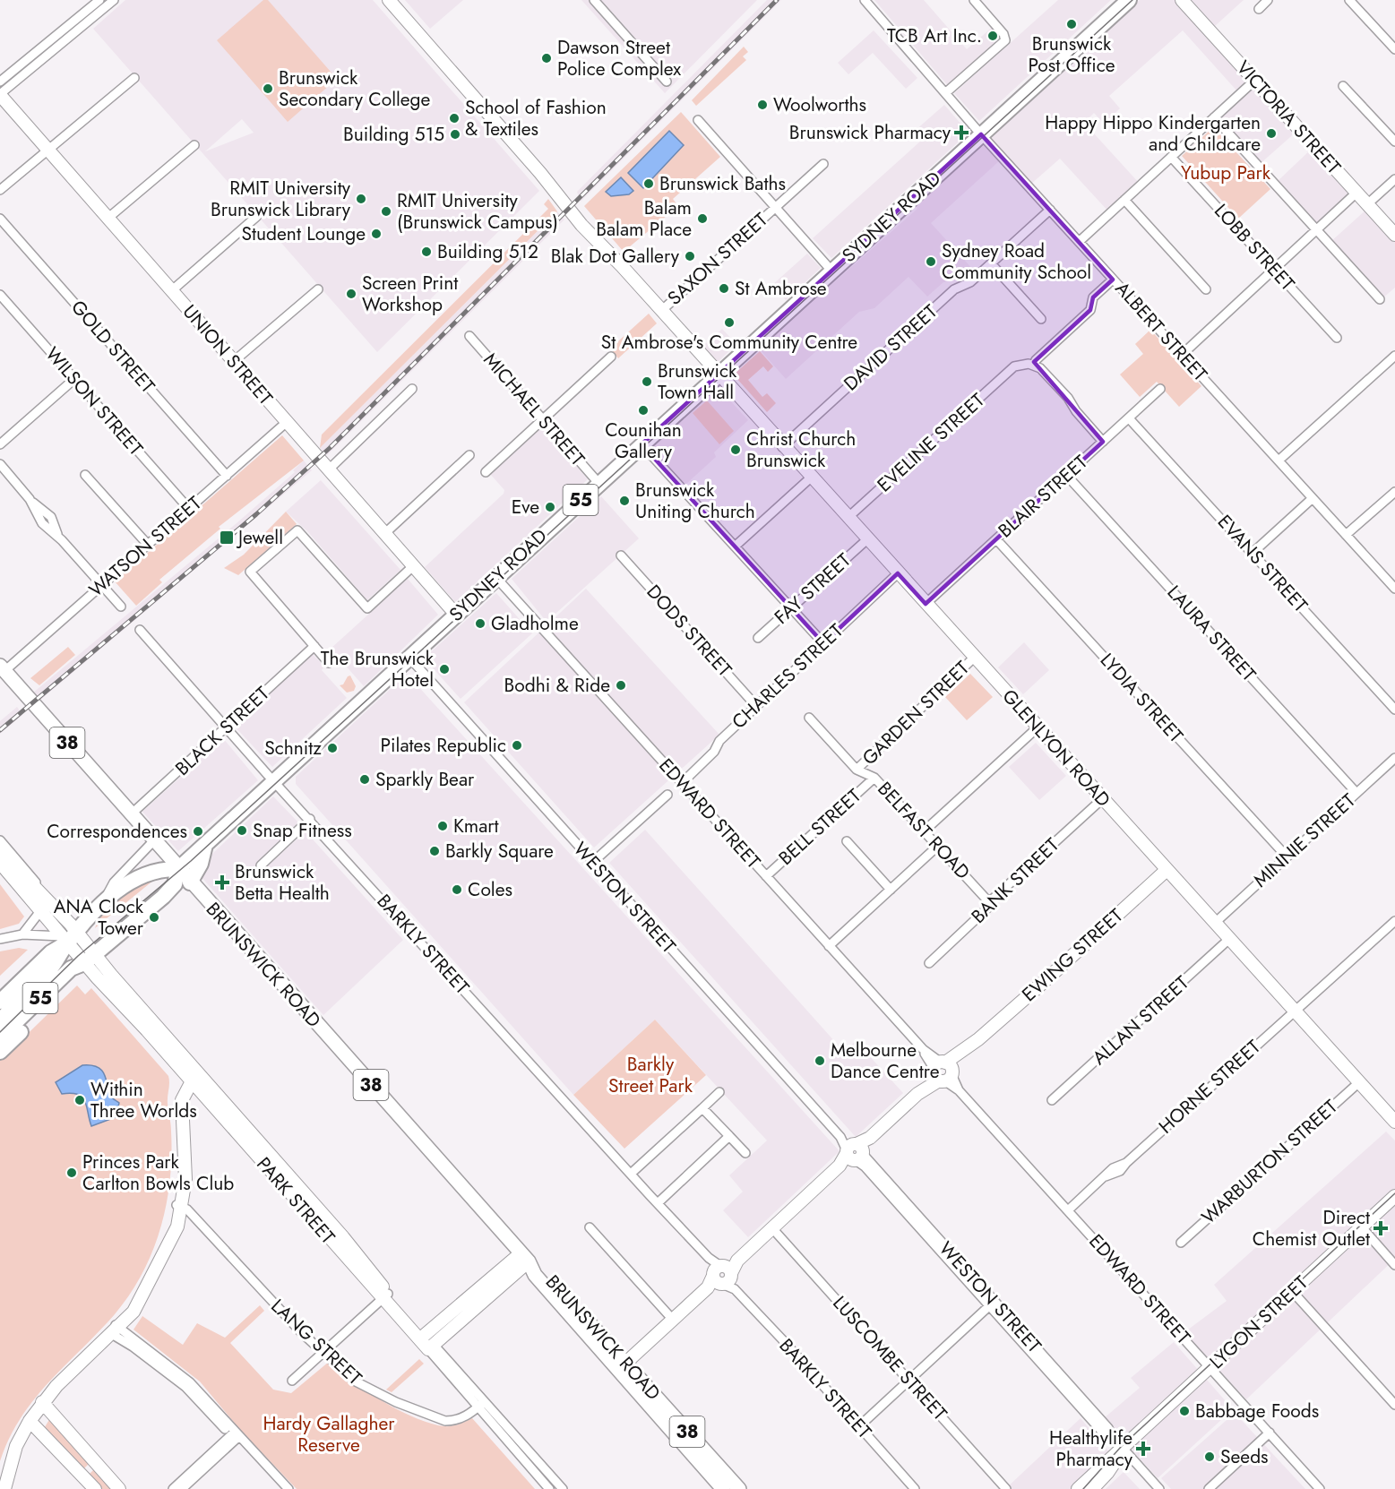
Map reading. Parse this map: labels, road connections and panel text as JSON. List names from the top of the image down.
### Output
{
  "streets": {
    "highway": ["SYDNEY ROAD", "55"],
    "main road": ["38", "BRUNSWICK ROAD"],
    "street": [
      "VICTORIA STREET",
      "LOBB STREET",
      "SAXON STREET",
      "ALBERT STREET",
      "GOLD STREET",
      "DAVID STREET",
      "UNION STREET",
      "WILSON STREET",
      "MICHAEL STREET",
      "EVELINE STREET",
      "BLAIR STREET",
      "WATSON STREET",
      "EVANS STREET",
      "FAY STREET",
      "DODS STREET",
      "LAURA STREET",
      "CHARLES STREET",
      "LYDIA STREET",
      "GARDEN STREET",
      "BLACK STREET",
      "GLENLYON ROAD",
      "EDWARD STREET",
      "BELL STREET",
      "BELFAST ROAD",
      "MINNIE STREET",
      "BANK STREET",
      "WESTON STREET",
      "BARKLY STREET",
      "EWING STREET",
      "ALLAN STREET",
      "HORNE STREET",
      "WARBURTON STREET",
      "PARK STREET",
      "LYGON STREET",
      "LANG STREET",
      "LUSCOMBE STREET"
    ]
  },
  "crossings": [
    ["SYDNEY ROAD", "ALBERT STREET"],
    ["SYDNEY ROAD", "UNION STREET"],
    ["SYDNEY ROAD", "MICHAEL STREET"],
    ["SYDNEY ROAD", "55"],
    ["SYDNEY ROAD", "GLENLYON ROAD"],
    ["SYDNEY ROAD", "EDWARD STREET"],
    ["SYDNEY ROAD", "WESTON STREET"],
    ["SYDNEY ROAD", "BARKLY STREET"],
    ["SYDNEY ROAD", "BRUNSWICK ROAD"],
    ["SAXON STREET", "GLENLYON ROAD"],
    ["ALBERT STREET", "DAVID STREET"],
    ["GOLD STREET", "WATSON STREET"],
    ["DAVID STREET", "GLENLYON ROAD"],
    ["UNION STREET", "WATSON STREET"],
    ["WILSON STREET", "WATSON STREET"],
    ["EVELINE STREET", "GLENLYON ROAD"],
    ["BLAIR STREET", "EVANS STREET"],
    ["BLAIR STREET", "LAURA STREET"],
    ["BLAIR STREET", "LYDIA STREET"],
    ["BLAIR STREET", "GLENLYON ROAD"],
    ["55", "BRUNSWICK ROAD"],
    ["55", "PARK STREET"],
    ["WATSON STREET", "BRUNSWICK ROAD"],
    ["FAY STREET", "GLENLYON ROAD"],
    ["DODS STREET", "CHARLES STREET"],
    ["LAURA STREET", "MINNIE STREET"],
    ["CHARLES STREET", "GLENLYON ROAD"],
    ["CHARLES STREET", "EDWARD STREET"],
    ["LYDIA STREET", "MINNIE STREET"],
    ["GARDEN STREET", "GLENLYON ROAD"],
    ["GARDEN STREET", "BELFAST ROAD"],
    ["BLACK STREET", "BARKLY STREET"],
    ["BLACK STREET", "BRUNSWICK ROAD"],
    ["GLENLYON ROAD", "MINNIE STREET"],
    ["GLENLYON ROAD", "BANK STREET"],
    ["GLENLYON ROAD", "EWING STREET"],
    ["GLENLYON ROAD", "ALLAN STREET"],
    ["GLENLYON ROAD", "HORNE STREET"],
    ["GLENLYON ROAD", "WARBURTON STREET"],
    ["EDWARD STREET", "BELL STREET"],
    ["EDWARD STREET", "EWING STREET"],
    ["EDWARD STREET", "HORNE STREET"],
    ["EDWARD STREET", "LYGON STREET"],
    ["BELL STREET", "BELFAST ROAD"],
    ["BELFAST ROAD", "BANK STREET"],
    ["WESTON STREET", "EWING STREET"],
    ["WESTON STREET", "LYGON STREET"],
    ["BARKLY STREET", "EWING STREET"],
    ["EWING STREET", "LUSCOMBE STREET"],
    ["PARK STREET", "LANG STREET"]
  ],
  "parks": ["Yubup Park", "Barkly Street Park", "Hardy Gallagher Reserve"],
  "places": {
    "other": [
      "Brunswick Post Office",
      "TCB Art Inc.",
      "Dawson Street Police Complex",
      "Brunswick Secondary College",
      "Woolworths",
      "School of Fashion & Textiles",
      "Happy Hippo Kindergarten and Childcare",
      "Building 515",
      "Brunswick Baths",
      "RMIT University Brunswick Library",
      "RMIT University (Brunswick Campus)",
      "Balam Balam Place",
      "Student Lounge",
      "Building 512",
      "Blak Dot Gallery",
      "Sydney Road Community School",
      "St Ambrose",
      "Screen Print Workshop",
      "St Ambrose's Community Centre",
      "Brunswick Town Hall",
      "Counihan Gallery",
      "Christ Church Brunswick",
      "Brunswick Uniting Church",
      "Eve",
      "Gladholme",
      "The Brunswick Hotel",
      "Bodhi & Ride",
      "Pilates Republic",
      "Schnitz",
      "Sparkly Bear",
      "Kmart",
      "Snap Fitness",
      "Correspondences",
      "Barkly Square",
      "Coles",
      "ANA Clock Tower",
      "Melbourne Dance Centre",
      "Within Three Worlds",
      "Princes Park Carlton Bowls Club",
      "Babbage Foods",
      "Seeds"
    ],
    "health": [
      "Brunswick Pharmacy",
      "Brunswick Betta Health",
      "Direct Chemist Outlet",
      "Healthylife Pharmacy"
    ],
    "transit": ["Jewell"]
  }
}
